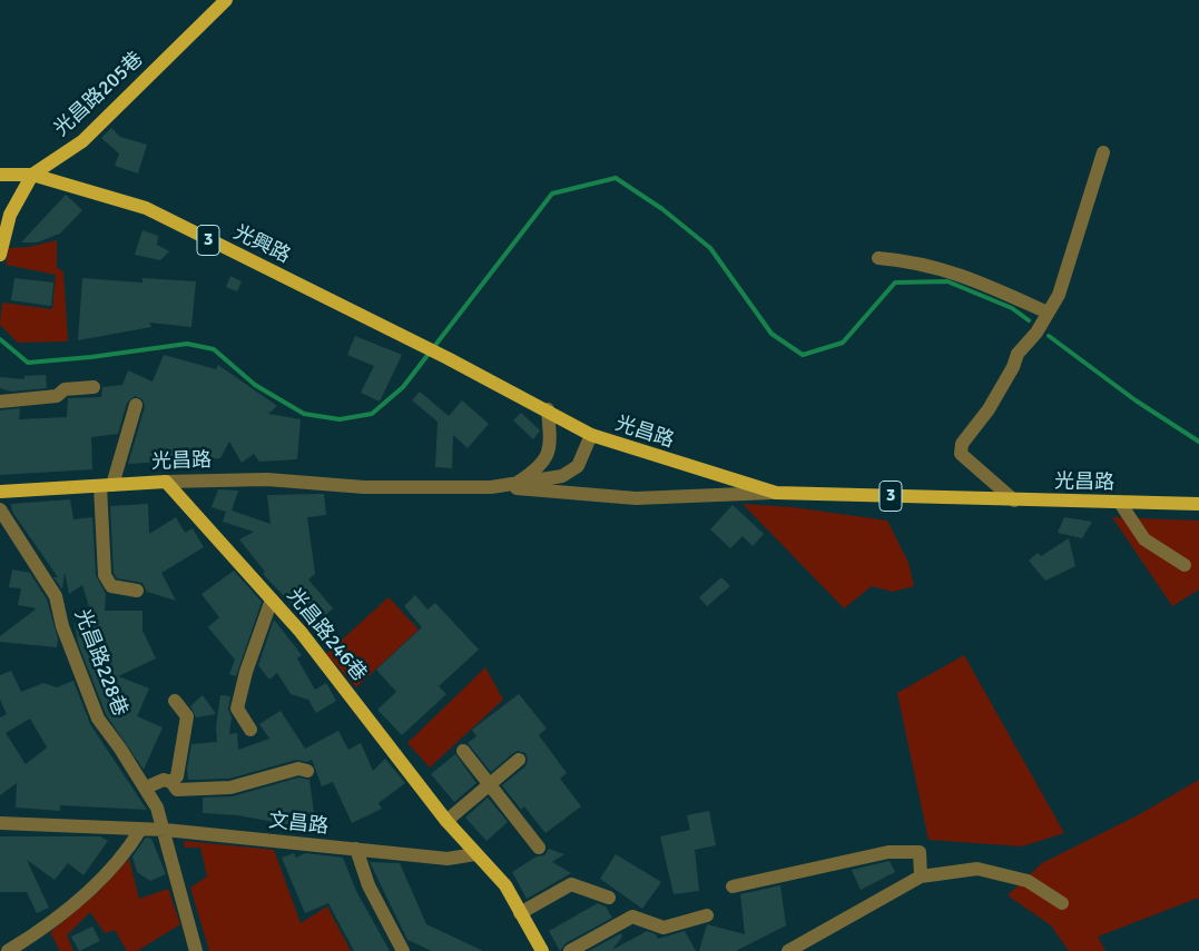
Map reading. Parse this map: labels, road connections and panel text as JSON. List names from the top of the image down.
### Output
{
  "streets": {
    "main road": [
      "光昌路205巷",
      "3",
      "光興路",
      "光昌路",
      "光昌路246巷"
    ],
    "street": ["光昌路228巷", "文昌路"]
  },
  "crossings": [
    ["光昌路205巷", "光興路"],
    ["3", "光興路"],
    ["3", "光昌路"],
    ["光昌路", "光昌路246巷"],
    ["光昌路246巷", "文昌路"],
    ["光昌路228巷", "文昌路"]
  ]
}
